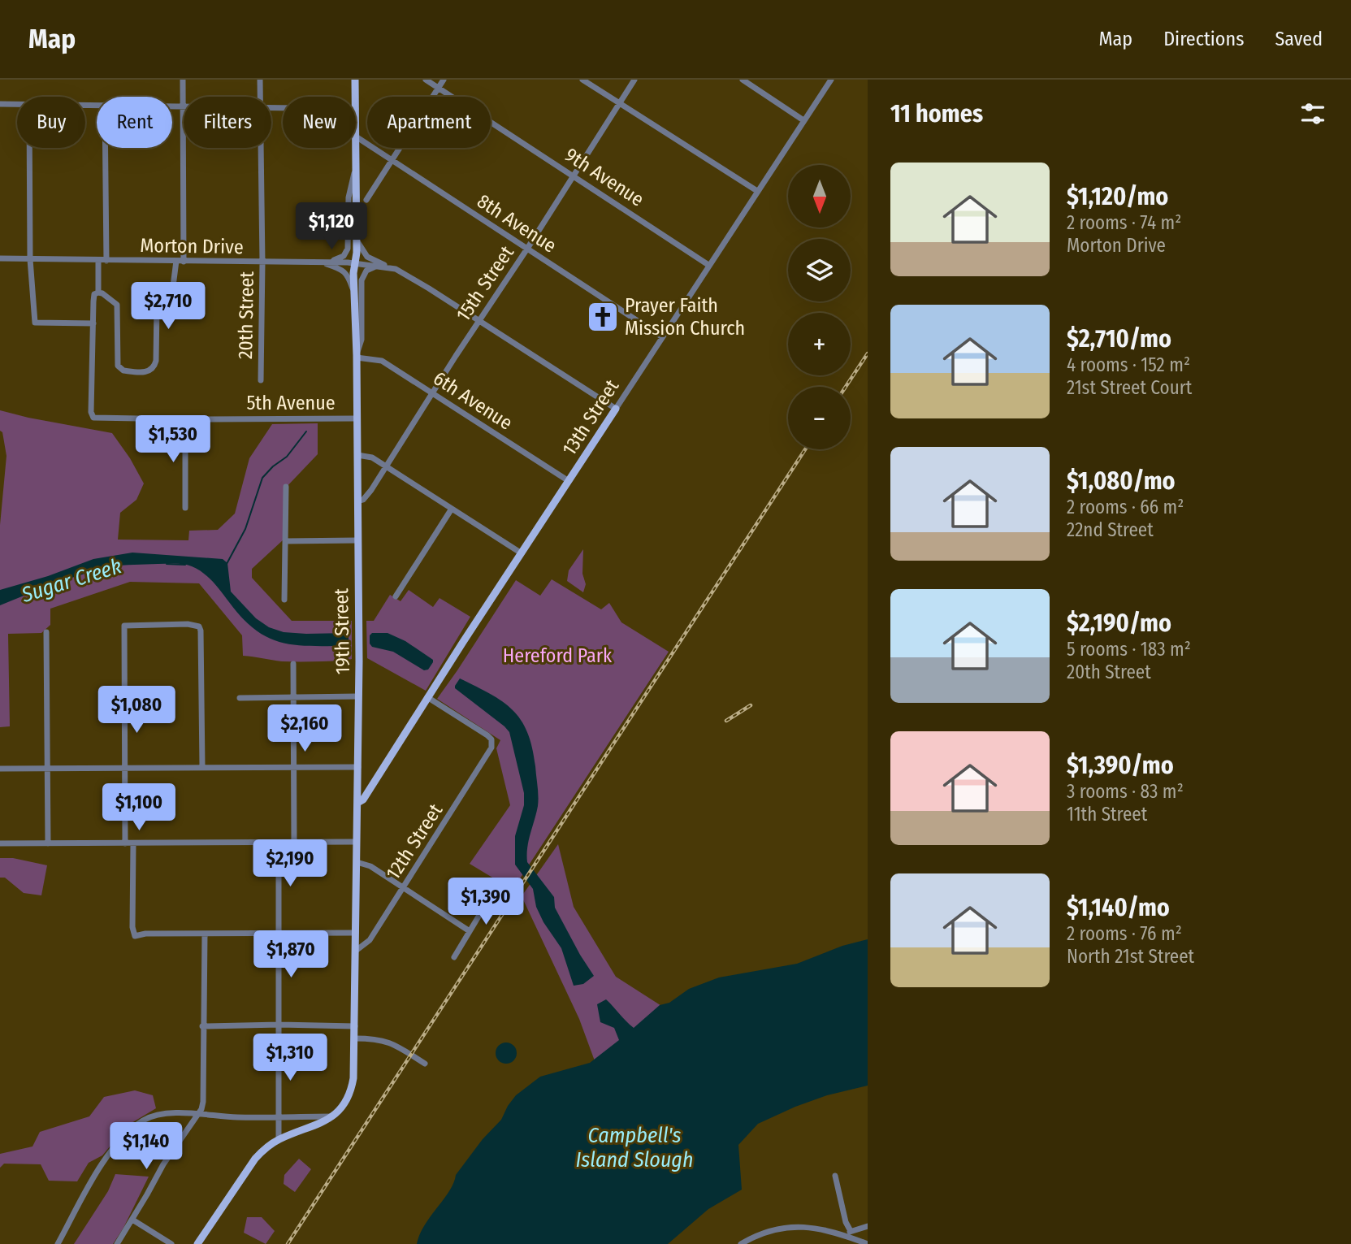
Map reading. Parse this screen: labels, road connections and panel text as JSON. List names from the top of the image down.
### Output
{
  "streets": {
    "main road": ["13th Street", "19th Street"],
    "street": [
      "9th Avenue",
      "8th Avenue",
      "Morton Drive",
      "15th Street",
      "20th Street",
      "6th Avenue",
      "5th Avenue",
      "12th Street"
    ]
  },
  "crossings": [
    ["9th Avenue", "15th Street"],
    ["9th Avenue", "13th Street"],
    ["8th Avenue", "15th Street"],
    ["8th Avenue", "13th Street"],
    ["Morton Drive", "15th Street"],
    ["Morton Drive", "20th Street"],
    ["Morton Drive", "13th Street"],
    ["Morton Drive", "19th Street"],
    ["15th Street", "6th Avenue"],
    ["15th Street", "19th Street"],
    ["6th Avenue", "13th Street"],
    ["6th Avenue", "19th Street"],
    ["5th Avenue", "19th Street"],
    ["13th Street", "19th Street"],
    ["13th Street", "12th Street"],
    ["19th Street", "12th Street"]
  ],
  "water": ["Sugar Creek", "Campbell's Island Slough"],
  "parks": ["Hereford Park"],
  "places": {
    "church": ["Prayer Faith Mission Church"]
  },
  "north": "bottom",
  "page": {
    "header": "Map",
    "nav": ["Map", "Directions", "Saved"],
    "heading": "11 homes",
    "chip": [
      "Buy",
      "Rent",
      "Filters",
      "New",
      "Apartment"
    ],
    "list": [
      {
        "name": "$1,120/mo",
        "note": "2 rooms · 74 m² · Morton Drive"
      },
      {
        "name": "$2,710/mo",
        "note": "4 rooms · 152 m² · 21st Street Court"
      },
      {
        "name": "$1,080/mo",
        "note": "2 rooms · 66 m² · 22nd Street"
      },
      {
        "name": "$2,190/mo",
        "note": "5 rooms · 183 m² · 20th Street"
      },
      {
        "name": "$1,390/mo",
        "note": "3 rooms · 83 m² · 11th Street"
      },
      {
        "name": "$1,140/mo",
        "note": "2 rooms · 76 m² · North 21st Street"
      }
    ],
    "map_buttons": ["+", "−"],
    "price": [
      "$1,120",
      "$2,710",
      "$1,530",
      "$1,080",
      "$2,160",
      "$1,100",
      "$2,190",
      "$1,390",
      "$1,870",
      "$1,310",
      "$1,140"
    ]
  }
}
